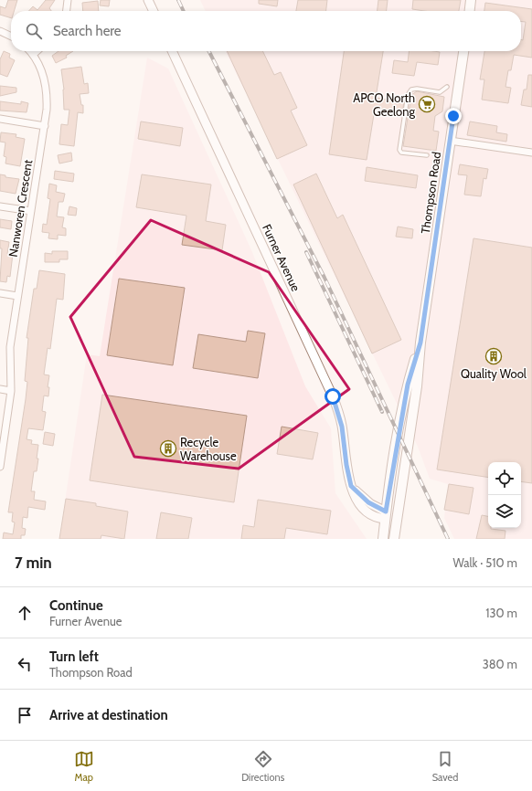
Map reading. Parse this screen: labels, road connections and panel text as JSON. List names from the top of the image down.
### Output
{
  "streets": {
    "main road": ["Thompson Road"],
    "street": ["Nanworen Crescent", "Furner Avenue"]
  },
  "crossings": [
    ["Thompson Road", "Furner Avenue"]
  ],
  "places": {
    "supermarket": ["APCO North Geelong"],
    "building": ["Quality Wool", "Recycle Warehouse"]
  },
  "page": {
    "search": "Search here",
    "heading": ["7 min", "Walk · 510 m"],
    "list": [
      ["Continue", "Furner Avenue", "130 m"],
      ["Turn left", "Thompson Road", "380 m"],
      "Arrive at destination"
    ],
    "nav": ["Map", "Directions", "Saved"]
  }
}
